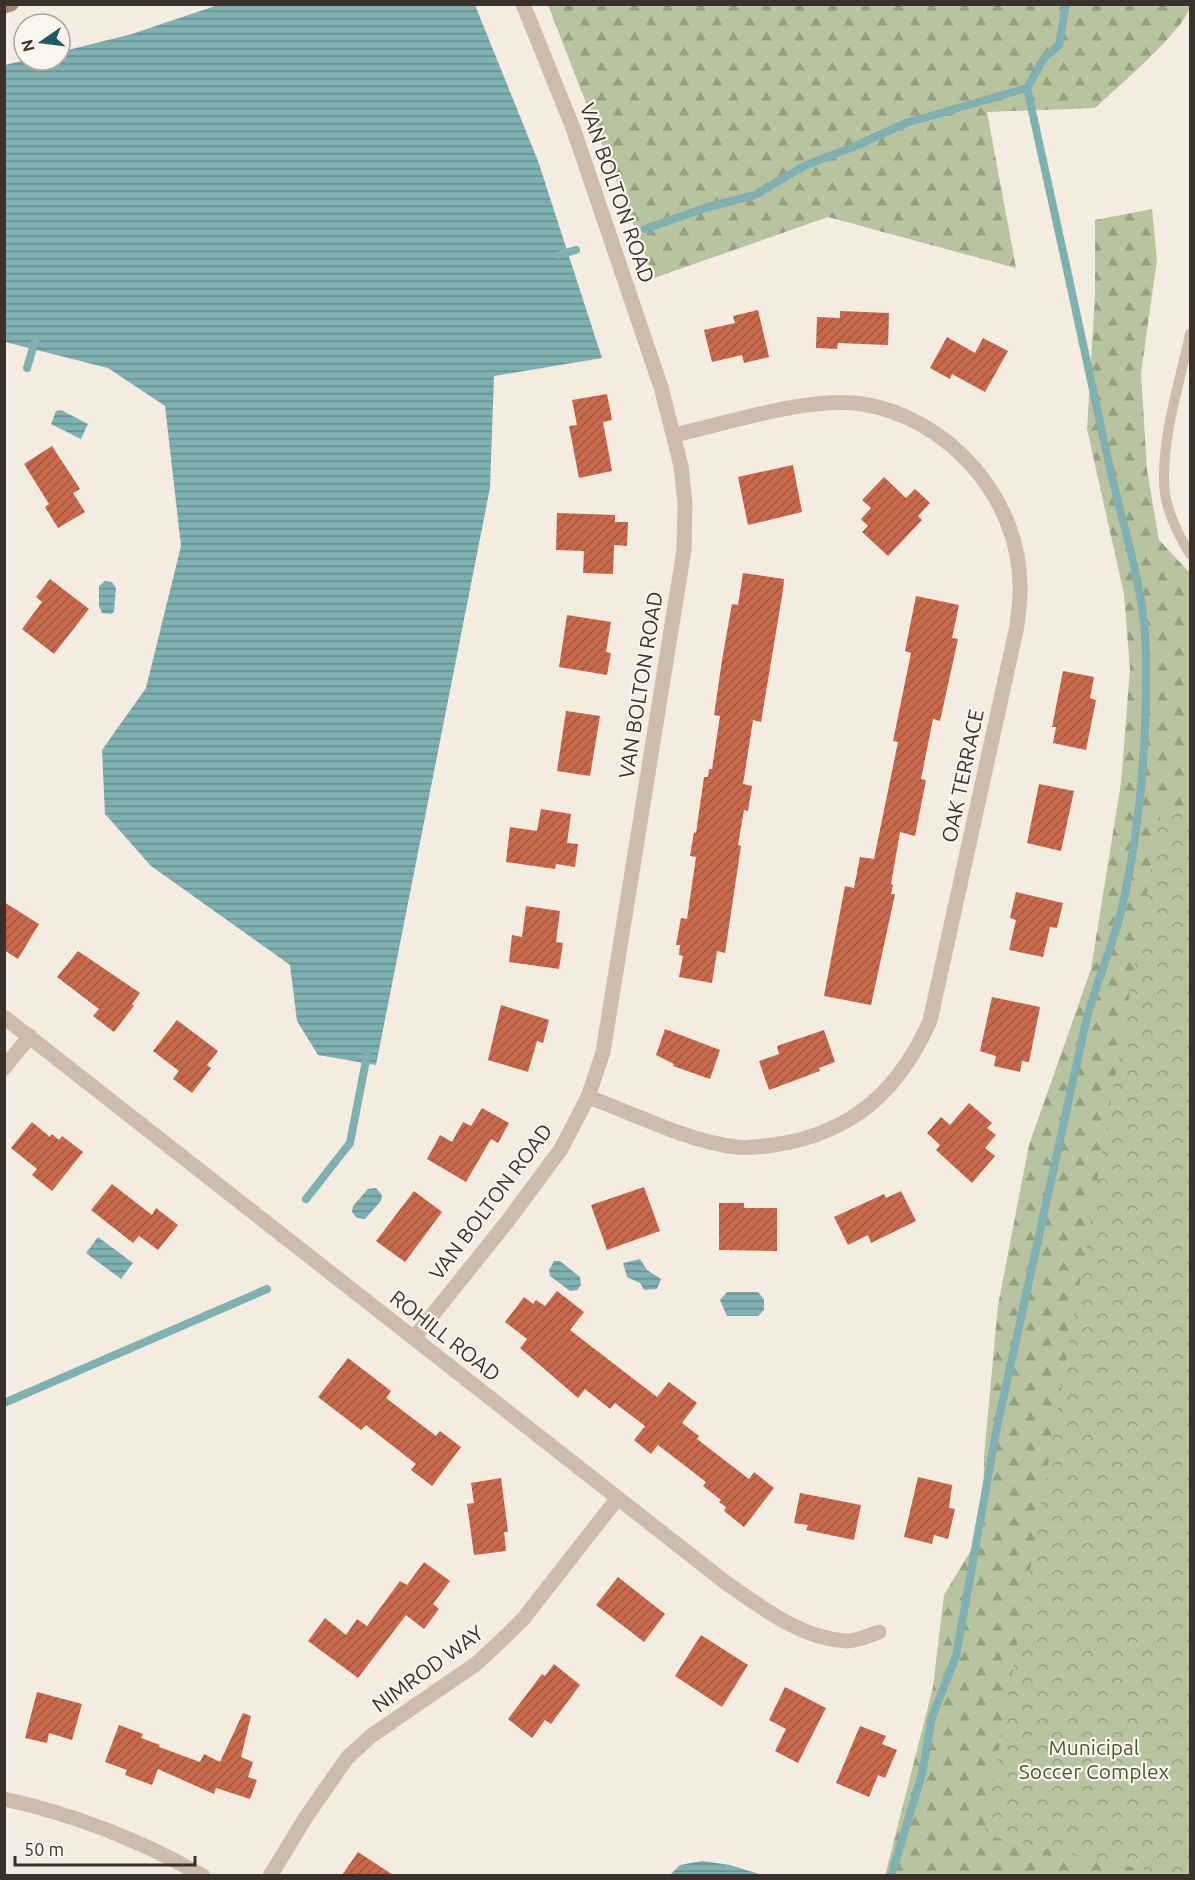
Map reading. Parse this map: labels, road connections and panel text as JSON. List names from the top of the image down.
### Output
{
  "streets": {
    "street": [
      "VAN BOLTON ROAD",
      "OAK TERRACE",
      "ROHILL ROAD",
      "NIMROD WAY"
    ]
  },
  "crossings": [
    ["VAN BOLTON ROAD", "OAK TERRACE"],
    ["VAN BOLTON ROAD", "ROHILL ROAD"],
    ["ROHILL ROAD", "NIMROD WAY"]
  ],
  "parks": ["Municipal Soccer Complex"],
  "scale_bar": "50 m",
  "north": "left"
}
